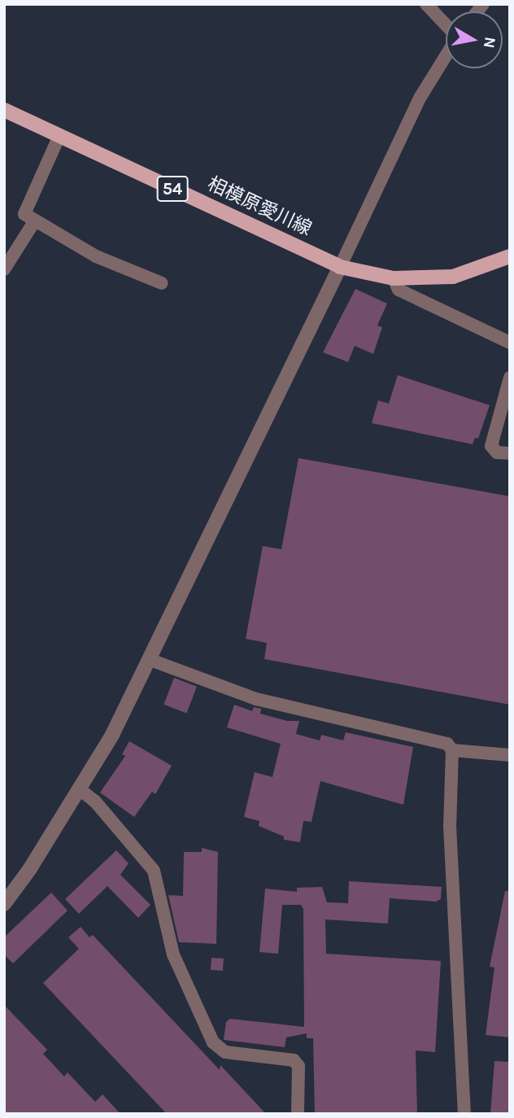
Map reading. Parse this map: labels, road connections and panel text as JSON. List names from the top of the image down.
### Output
{
  "streets": {
    "main road": ["54", "相模原愛川線"]
  },
  "north": "right"
}
